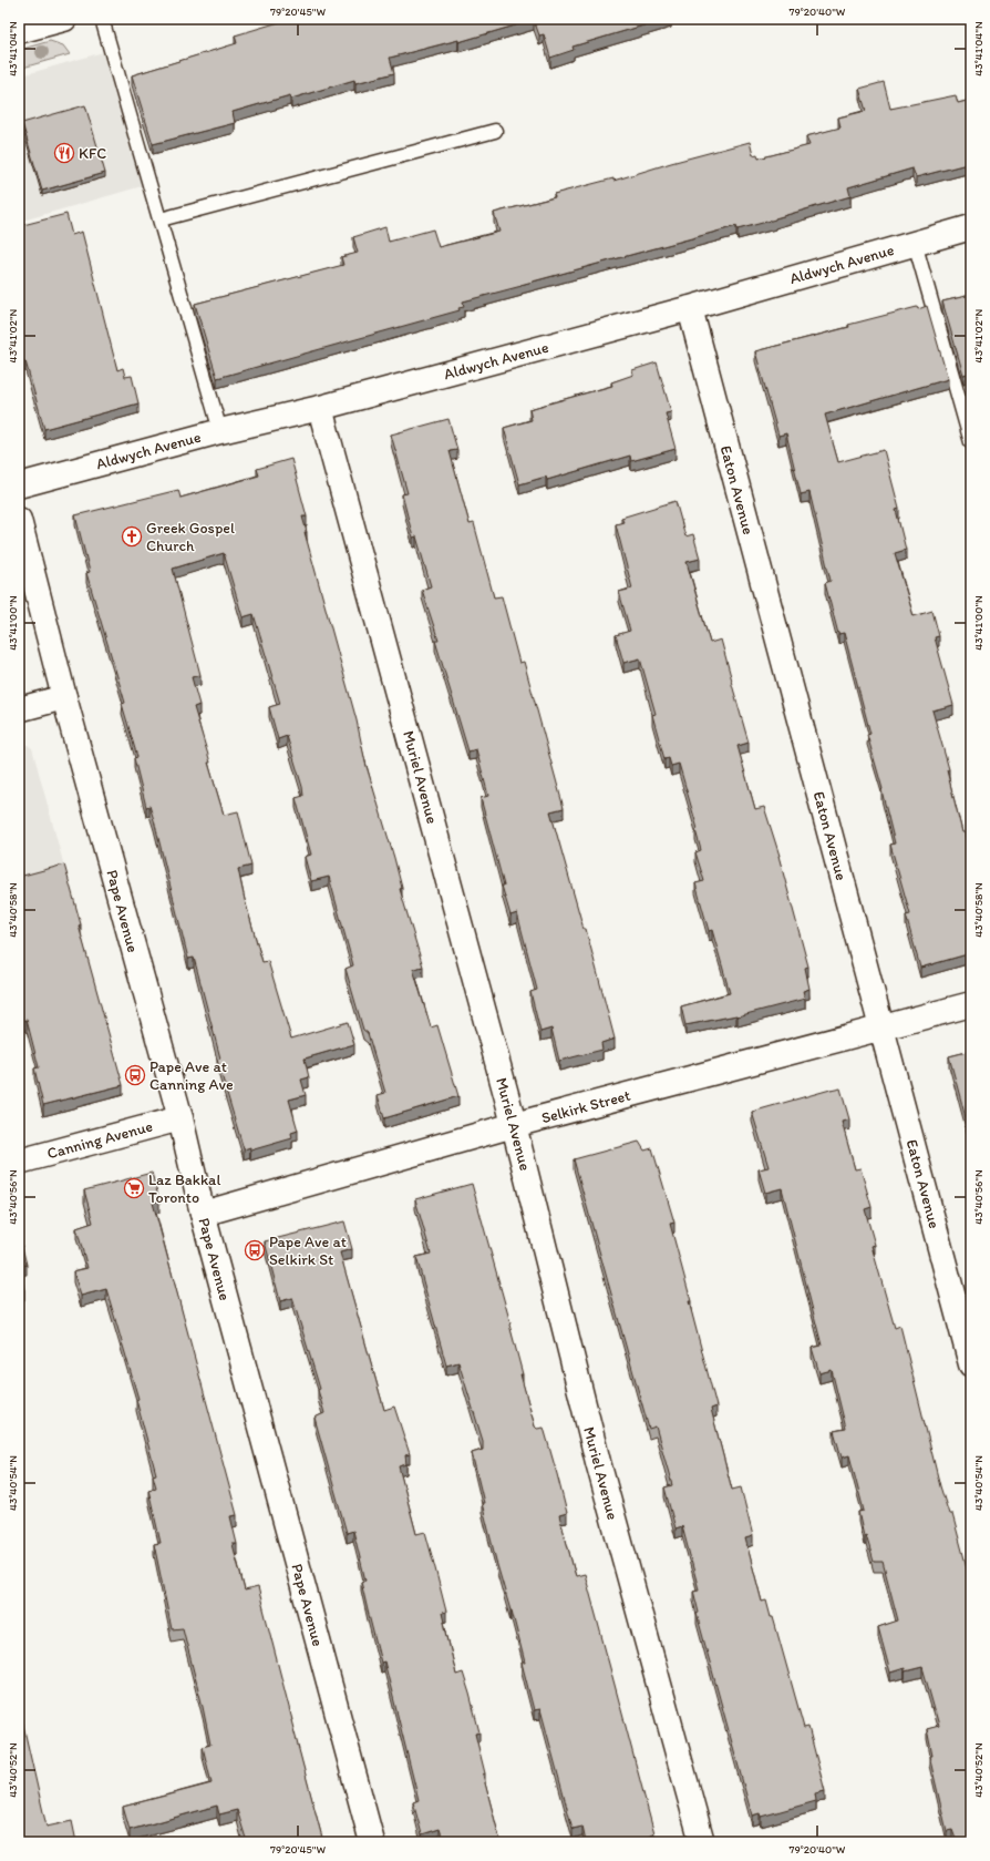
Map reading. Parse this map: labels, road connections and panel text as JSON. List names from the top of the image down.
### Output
{
  "streets": {
    "street": [
      "Aldwych Avenue",
      "Eaton Avenue",
      "Muriel Avenue",
      "Pape Avenue",
      "Selkirk Street",
      "Canning Avenue"
    ]
  },
  "crossings": [
    ["Aldwych Avenue", "Eaton Avenue"],
    ["Aldwych Avenue", "Muriel Avenue"],
    ["Eaton Avenue", "Selkirk Street"],
    ["Muriel Avenue", "Selkirk Street"],
    ["Pape Avenue", "Selkirk Street"],
    ["Pape Avenue", "Canning Avenue"]
  ],
  "places": {
    "restaurant": ["KFC"],
    "church": ["Greek Gospel Church"],
    "bus stop": ["Pape Ave at Canning Ave", "Pape Ave at Selkirk St"],
    "supermarket": ["Laz Bakkal Toronto"]
  },
  "coordinates": [
    "79°20'45\"W",
    "79°20'40\"W",
    "43°41'04\"N",
    "43°41'02\"N",
    "43°41'00\"N",
    "43°40'58\"N",
    "43°40'56\"N",
    "43°40'54\"N",
    "43°40'52\"N"
  ]
}
